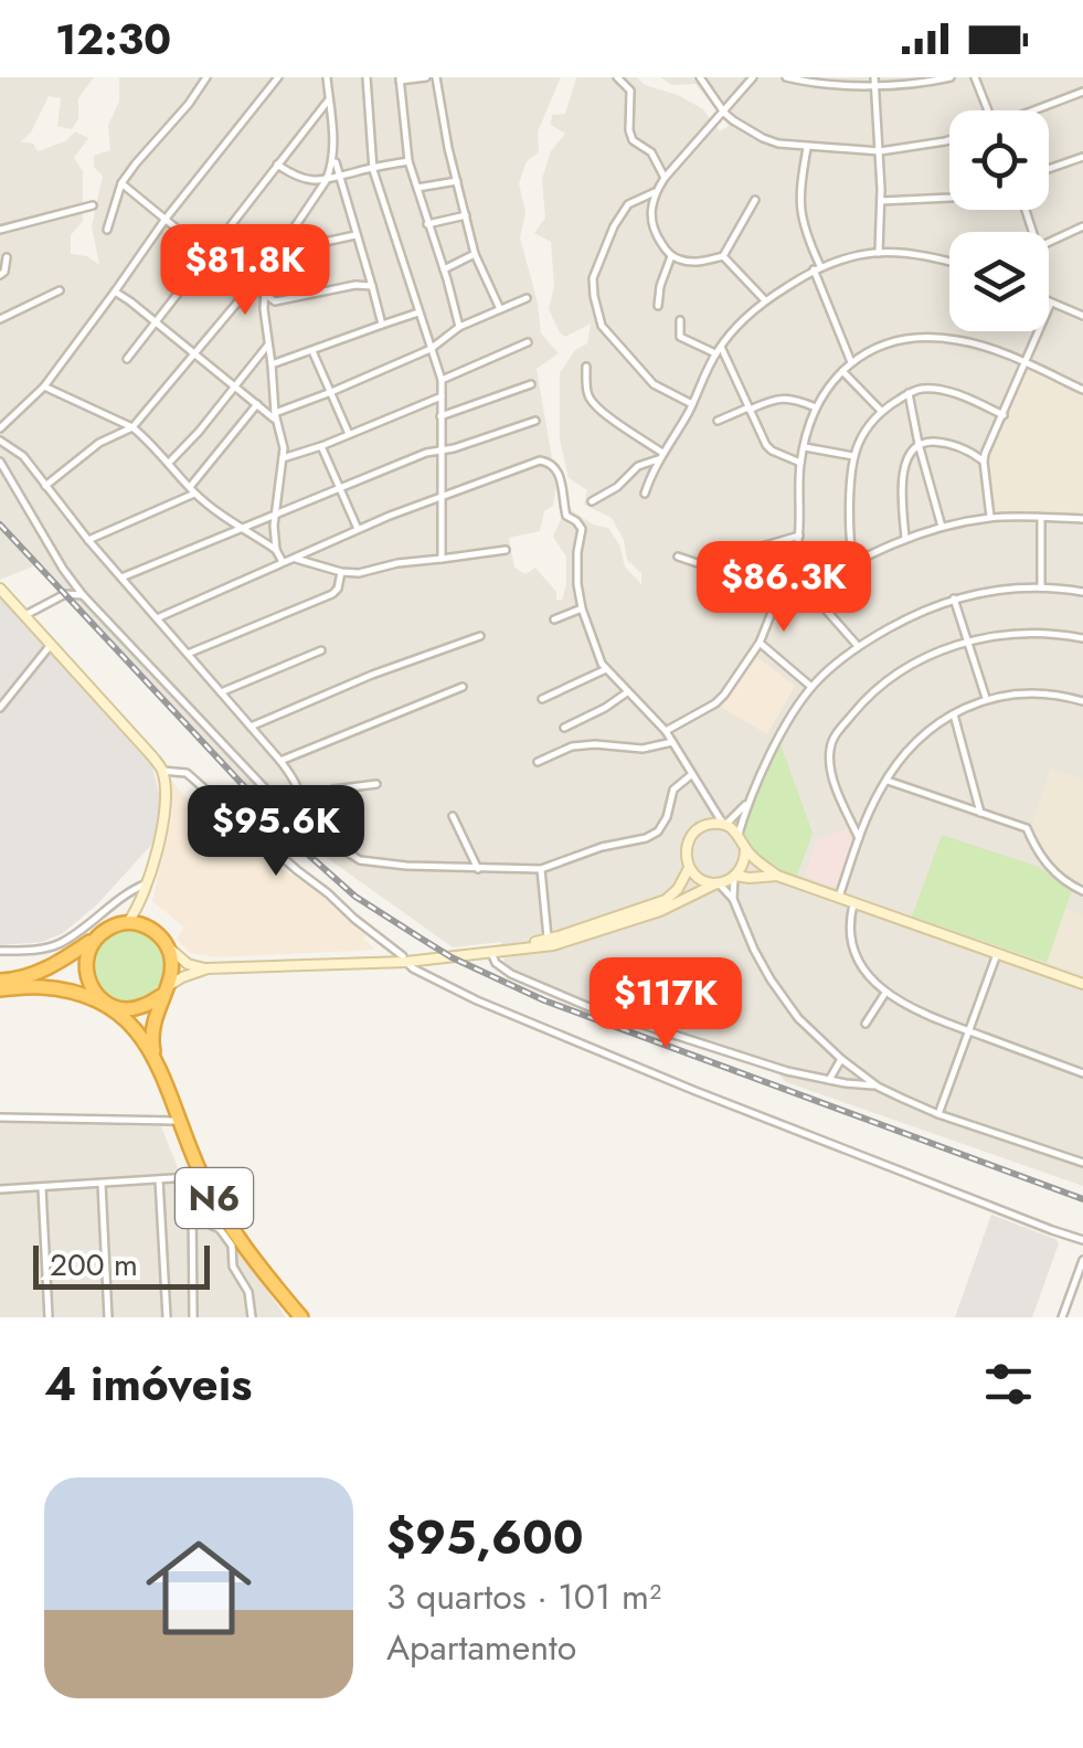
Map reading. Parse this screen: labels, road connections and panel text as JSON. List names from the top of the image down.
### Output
{
  "streets": {
    "highway": ["N6"]
  },
  "scale_bar": "200 m",
  "page": {
    "status": "12:30",
    "price": [
      "$81.8K",
      "$86.3K",
      "$95.6K",
      "$117K"
    ],
    "scale": "200 m",
    "heading": "4 imóveis",
    "list": [
      {
        "name": "$95,600",
        "note": "3 quartos · 101 m² · Apartamento"
      }
    ]
  }
}
